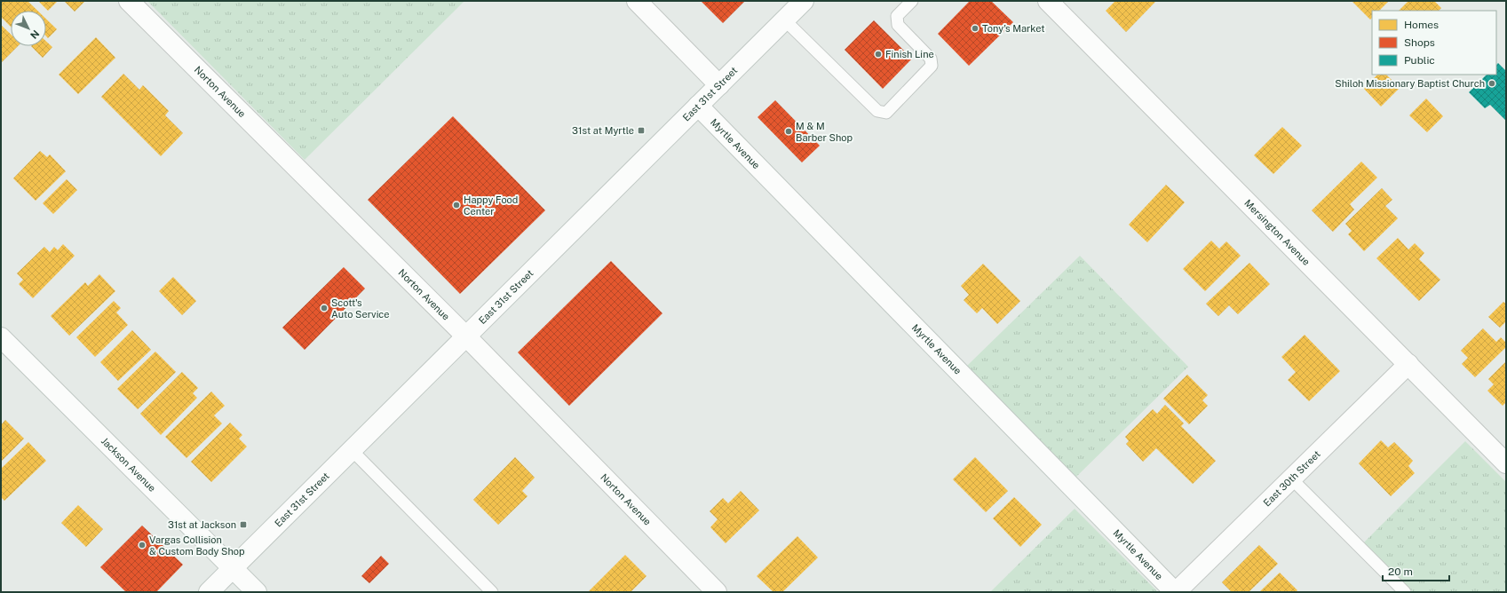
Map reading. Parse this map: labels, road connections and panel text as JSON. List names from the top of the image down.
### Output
{
  "streets": {
    "street": [
      "Norton Avenue",
      "East 31st Street",
      "Myrtle Avenue",
      "Mersington Avenue",
      "Jackson Avenue",
      "East 30th Street"
    ]
  },
  "crossings": [
    ["Norton Avenue", "East 31st Street"],
    ["East 31st Street", "Myrtle Avenue"],
    ["East 31st Street", "Jackson Avenue"],
    ["Myrtle Avenue", "East 30th Street"],
    ["Mersington Avenue", "East 30th Street"]
  ],
  "places": {
    "other": [
      "Tony's Market",
      "Finish Line",
      "Shiloh Missionary Baptist Church",
      "M & M Barber Shop",
      "Happy Food Center",
      "Scott's Auto Service",
      "Vargas Collision & Custom Body Shop"
    ],
    "transit": ["31st at Myrtle", "31st at Jackson"]
  },
  "legend": ["Homes", "Shops", "Public"],
  "scale_bar": "20 m",
  "north": "bottom right"
}
